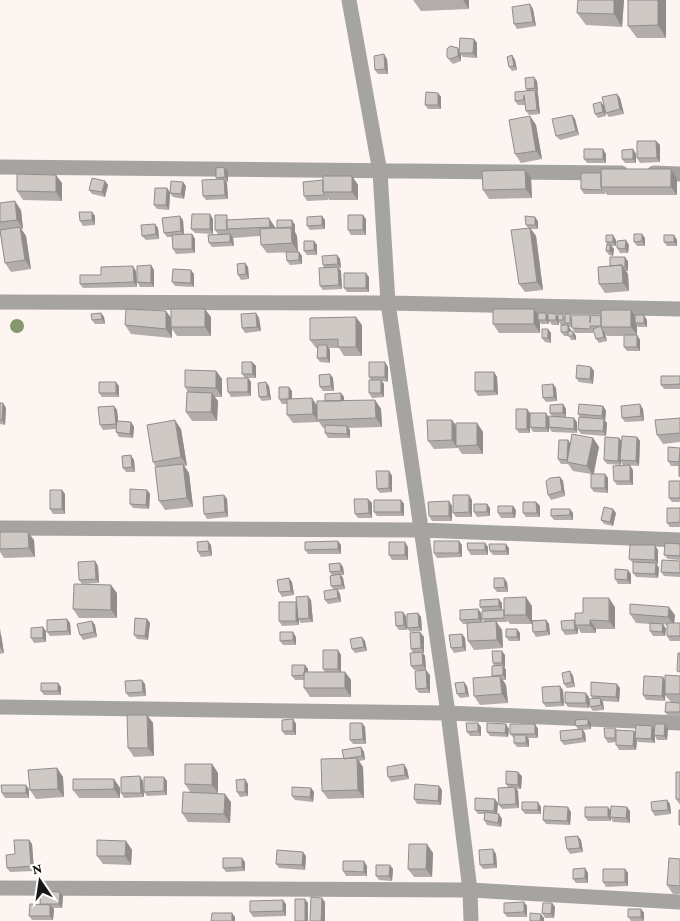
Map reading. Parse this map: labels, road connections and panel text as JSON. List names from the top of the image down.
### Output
{
  "north": "top"
}
